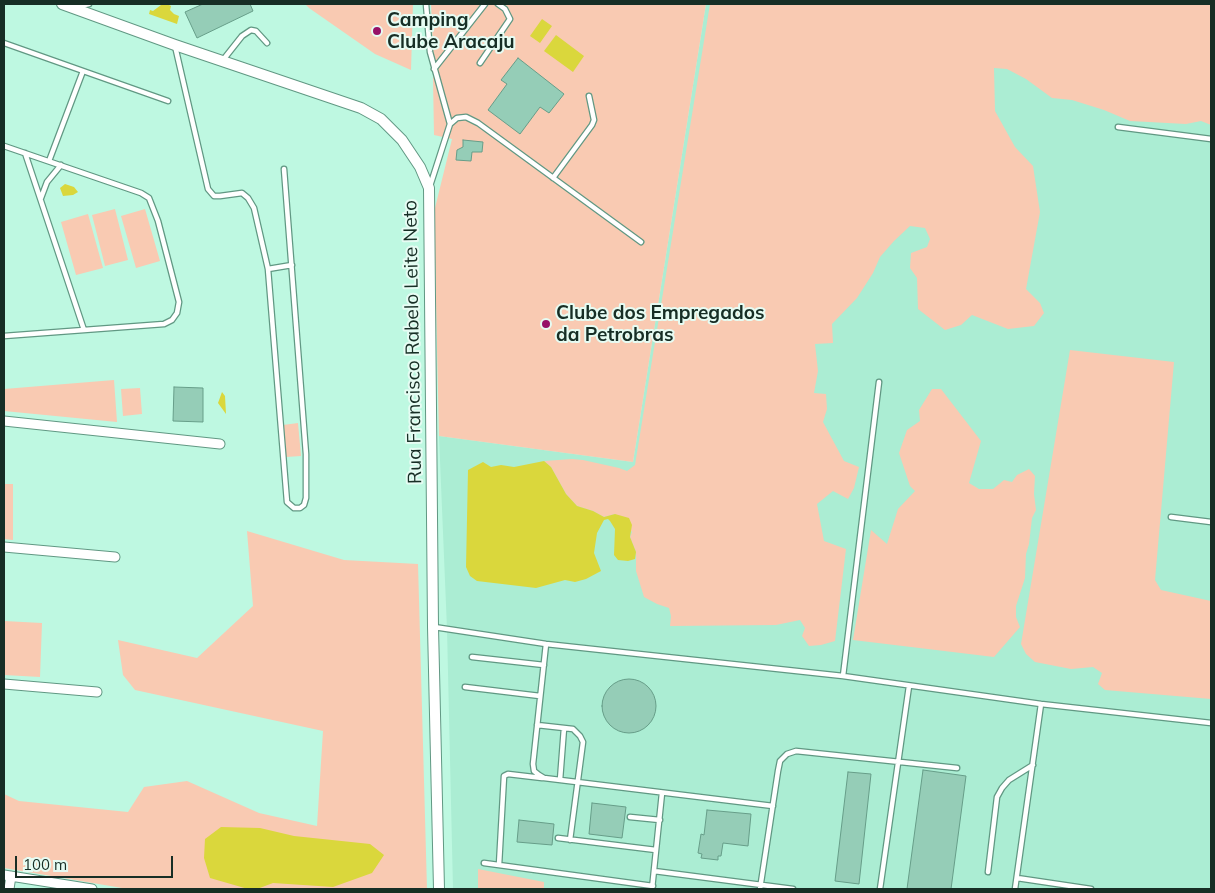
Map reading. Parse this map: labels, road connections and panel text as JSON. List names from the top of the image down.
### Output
{
  "streets": {
    "street": ["Rua Francisco Rabelo Leite Neto"]
  },
  "places": ["Camping Clube Aracaju", "Clube dos Empregados da Petrobras"],
  "scale_bar": "100 m"
}
